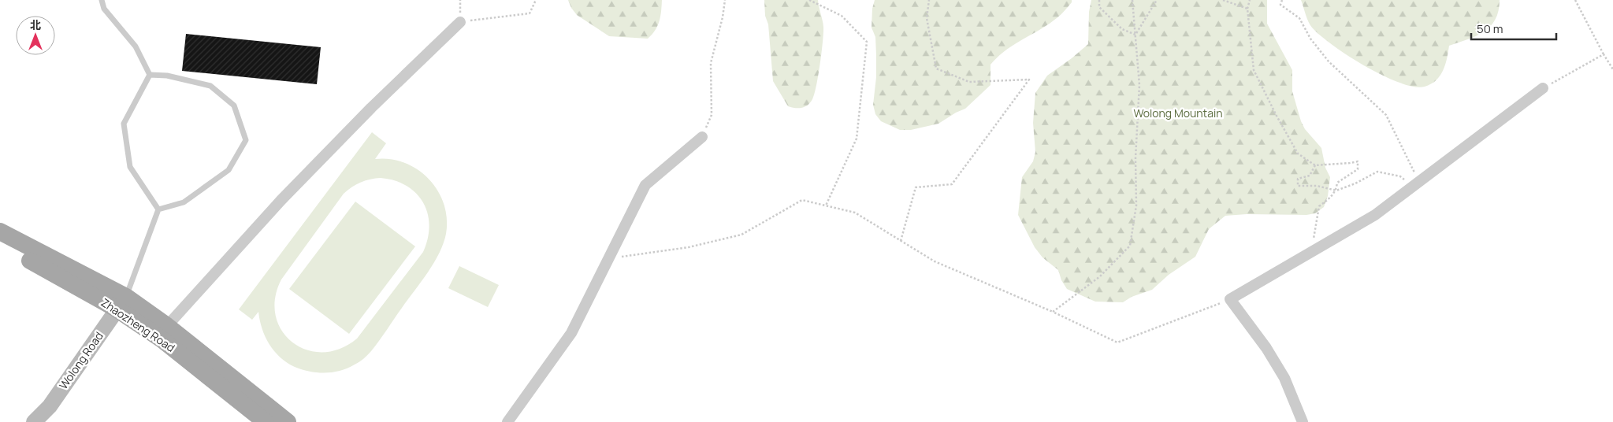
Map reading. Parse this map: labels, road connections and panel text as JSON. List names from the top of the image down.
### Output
{
  "streets": {
    "main road": ["Zhaozheng Road"],
    "street": ["Wolong Road"]
  },
  "crossings": [
    ["Zhaozheng Road", "Wolong Road"]
  ],
  "parks": ["Wolong Mountain"],
  "scale_bar": "50 m",
  "north": "top"
}
